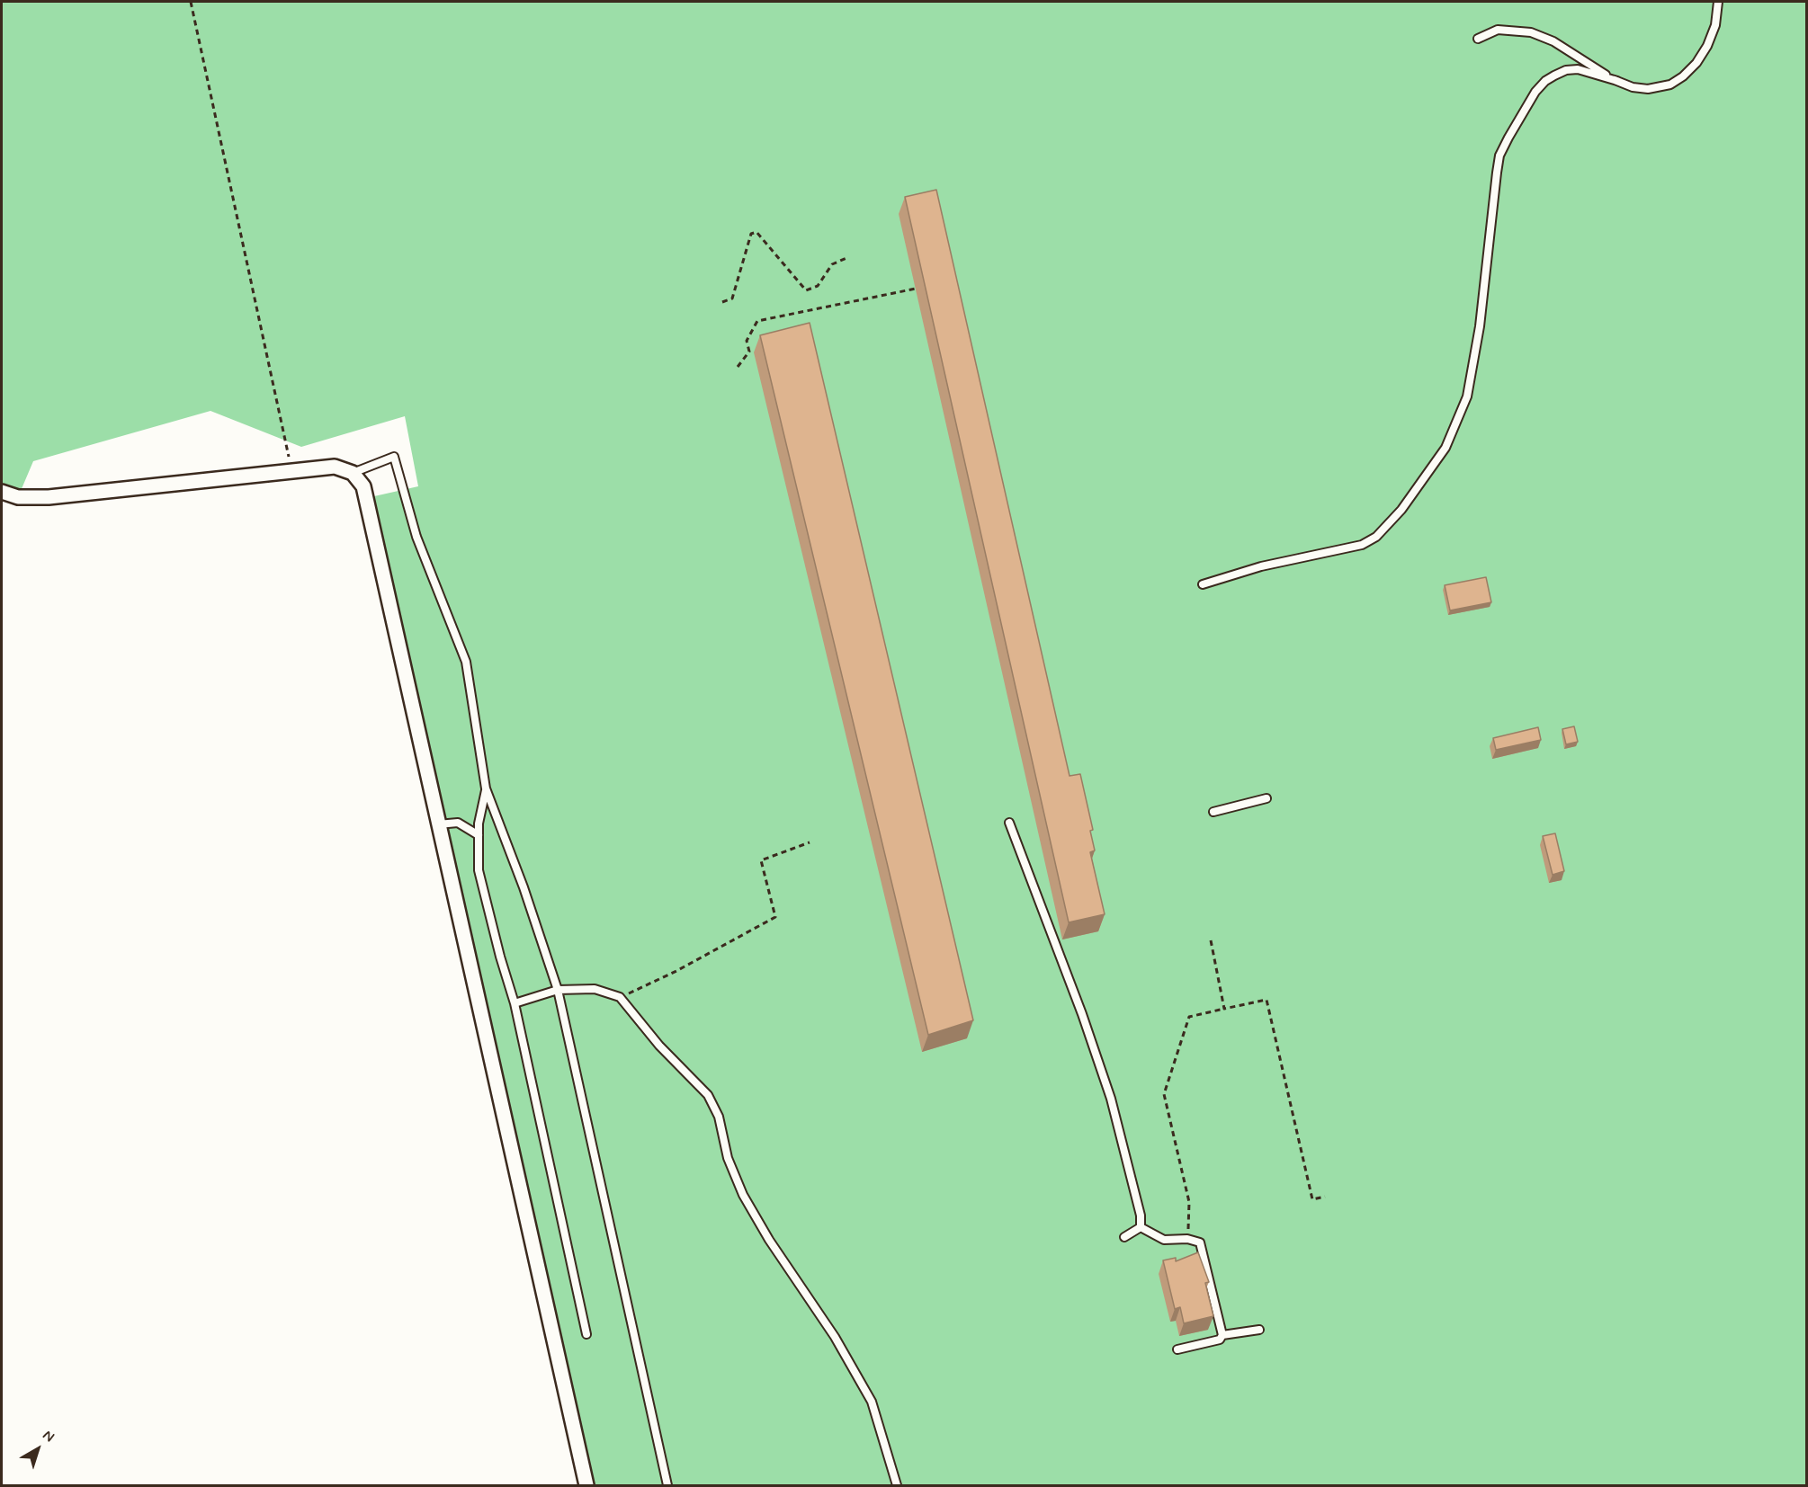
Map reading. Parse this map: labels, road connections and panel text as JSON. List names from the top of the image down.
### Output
{
  "north": "top right"
}
